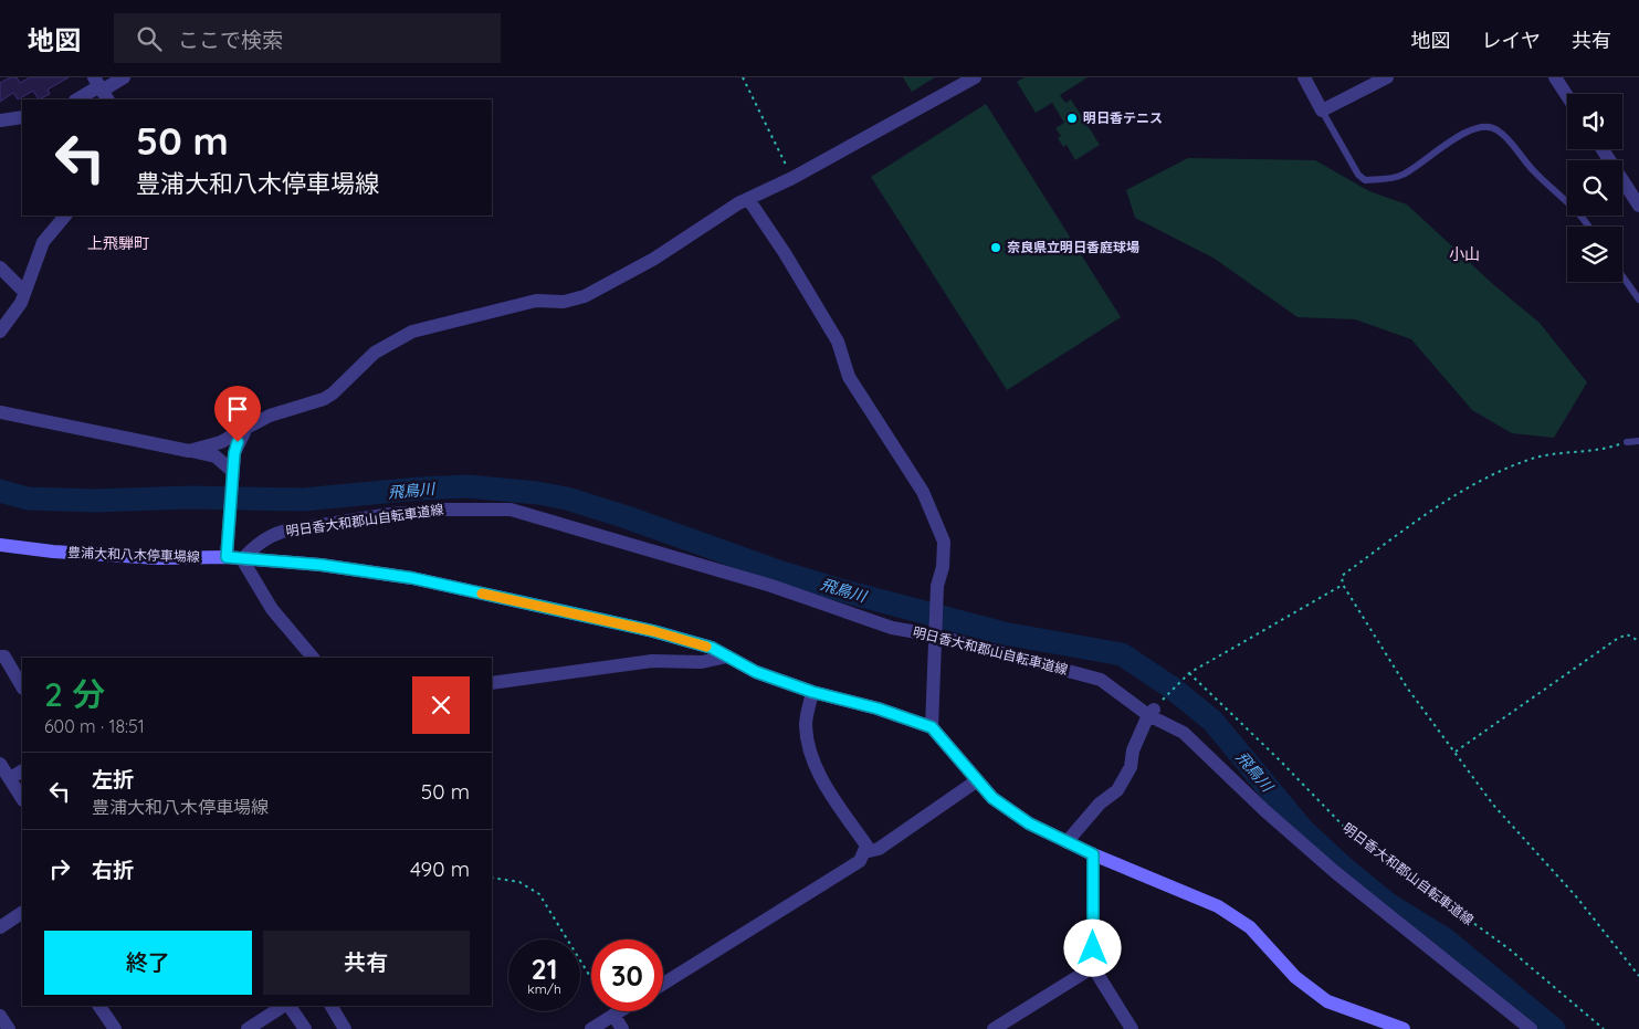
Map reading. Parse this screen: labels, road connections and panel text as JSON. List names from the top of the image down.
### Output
{
  "streets": {
    "main road": ["豊浦大和八木停車場線"],
    "street": ["明日香大和郡山自転車道線"]
  },
  "crossings": [
    ["明日香大和郡山自転車道線", "豊浦大和八木停車場線"]
  ],
  "districts": ["上飛騨町", "小山"],
  "water": ["飛鳥川"],
  "places": ["明日香テニス", "奈良県立明日香庭球場"],
  "page": {
    "header": "地図",
    "search": "ここで検索",
    "nav": ["地図", "レイヤ", "共有"],
    "turn": ["50 m", "豊浦大和八木停車場線"],
    "heading": ["2 分", "600 m · 18:51"],
    "list": [
      {
        "name": "左折",
        "note": "豊浦大和八木停車場線",
        "value": "50 m"
      },
      {
        "name": "右折",
        "value": "490 m"
      }
    ],
    "buttons": ["終了", "共有"],
    "speed": "21 km/h",
    "limit": "30"
  }
}
